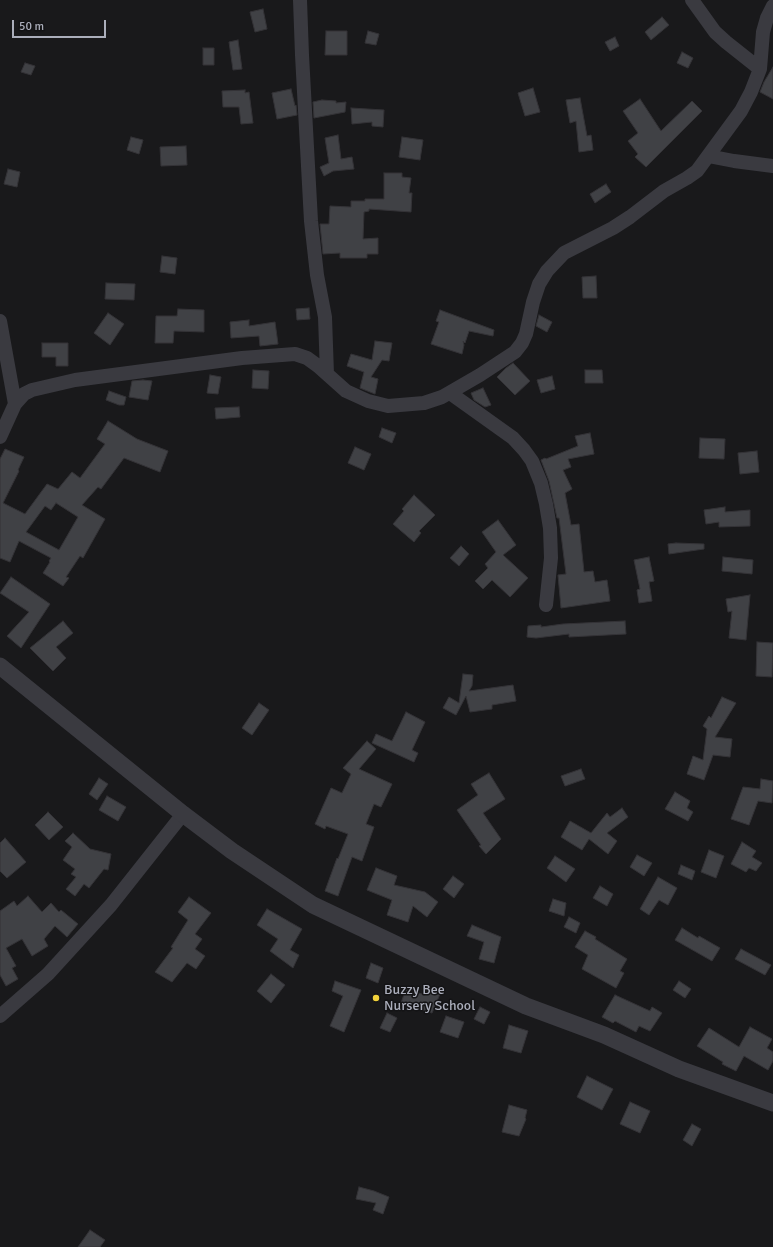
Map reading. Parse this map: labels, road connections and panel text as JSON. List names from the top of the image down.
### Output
{
  "places": ["Buzzy Bee Nursery School"],
  "scale_bar": "50 m"
}
